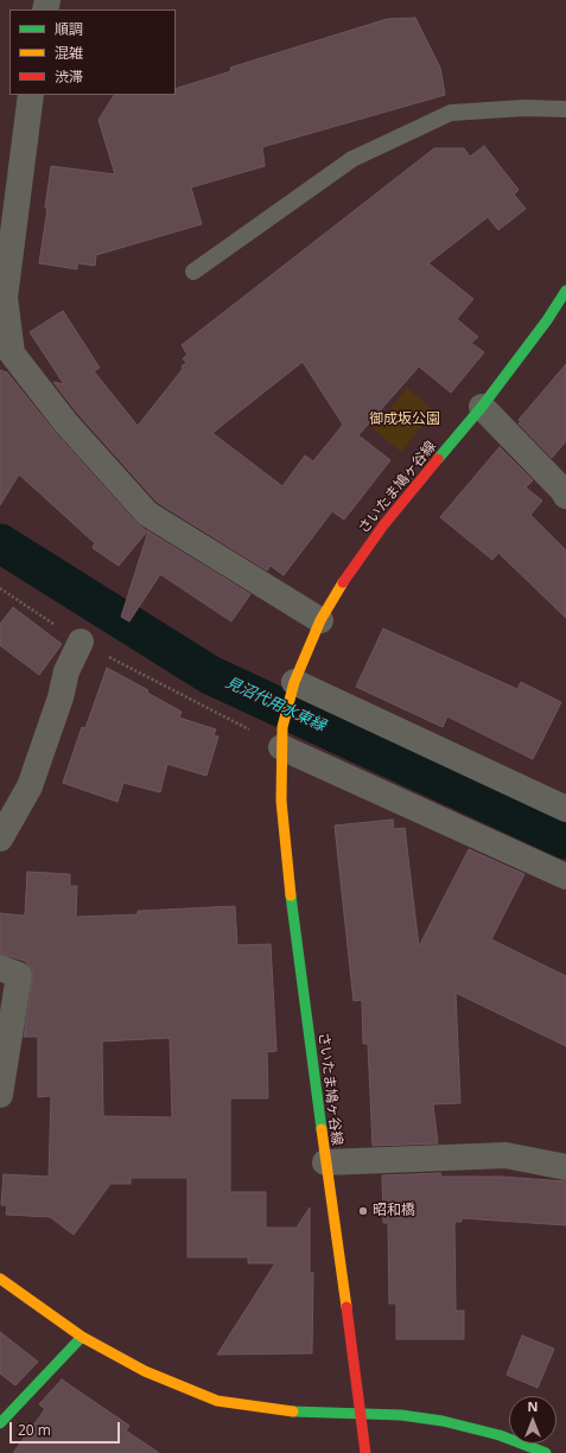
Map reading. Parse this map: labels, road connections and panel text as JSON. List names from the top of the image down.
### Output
{
  "streets": {
    "main road": ["さいたま鳩ヶ谷線"]
  },
  "water": ["見沼代用水東縁"],
  "parks": ["御成坂公園"],
  "places": ["昭和橋"],
  "legend": ["順調", "混雑", "渋滞"],
  "scale_bar": "20 m",
  "north": "top"
}
